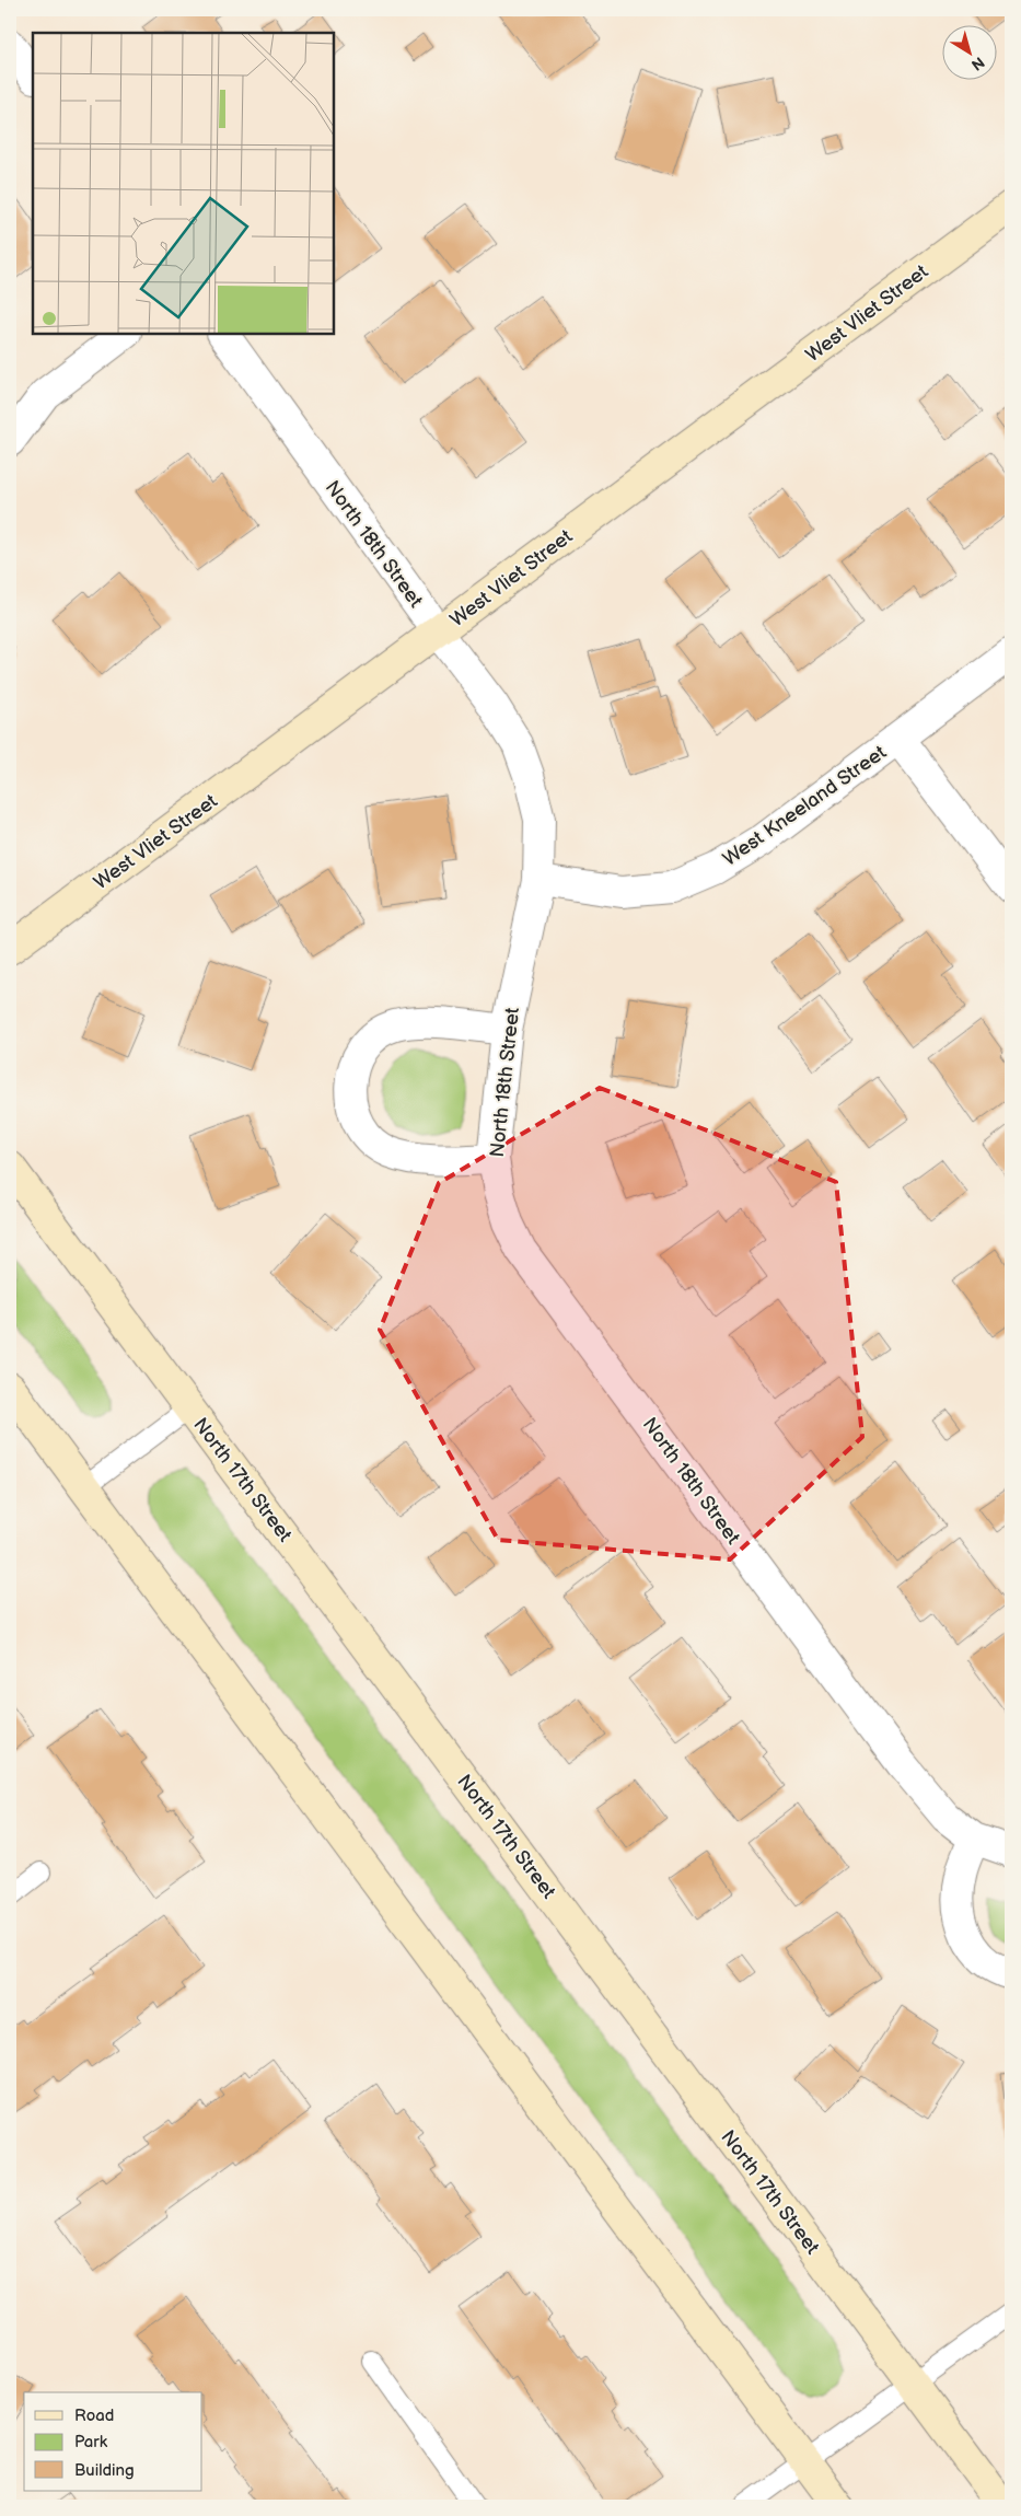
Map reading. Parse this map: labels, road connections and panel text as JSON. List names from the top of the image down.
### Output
{
  "streets": {
    "main road": ["West Vliet Street", "North 17th Street"],
    "street": ["North 18th Street", "West Kneeland Street"]
  },
  "crossings": [
    ["West Vliet Street", "North 18th Street"],
    ["North 18th Street", "West Kneeland Street"]
  ],
  "legend": ["Road", "Park", "Building"],
  "north": "bottom right"
}
